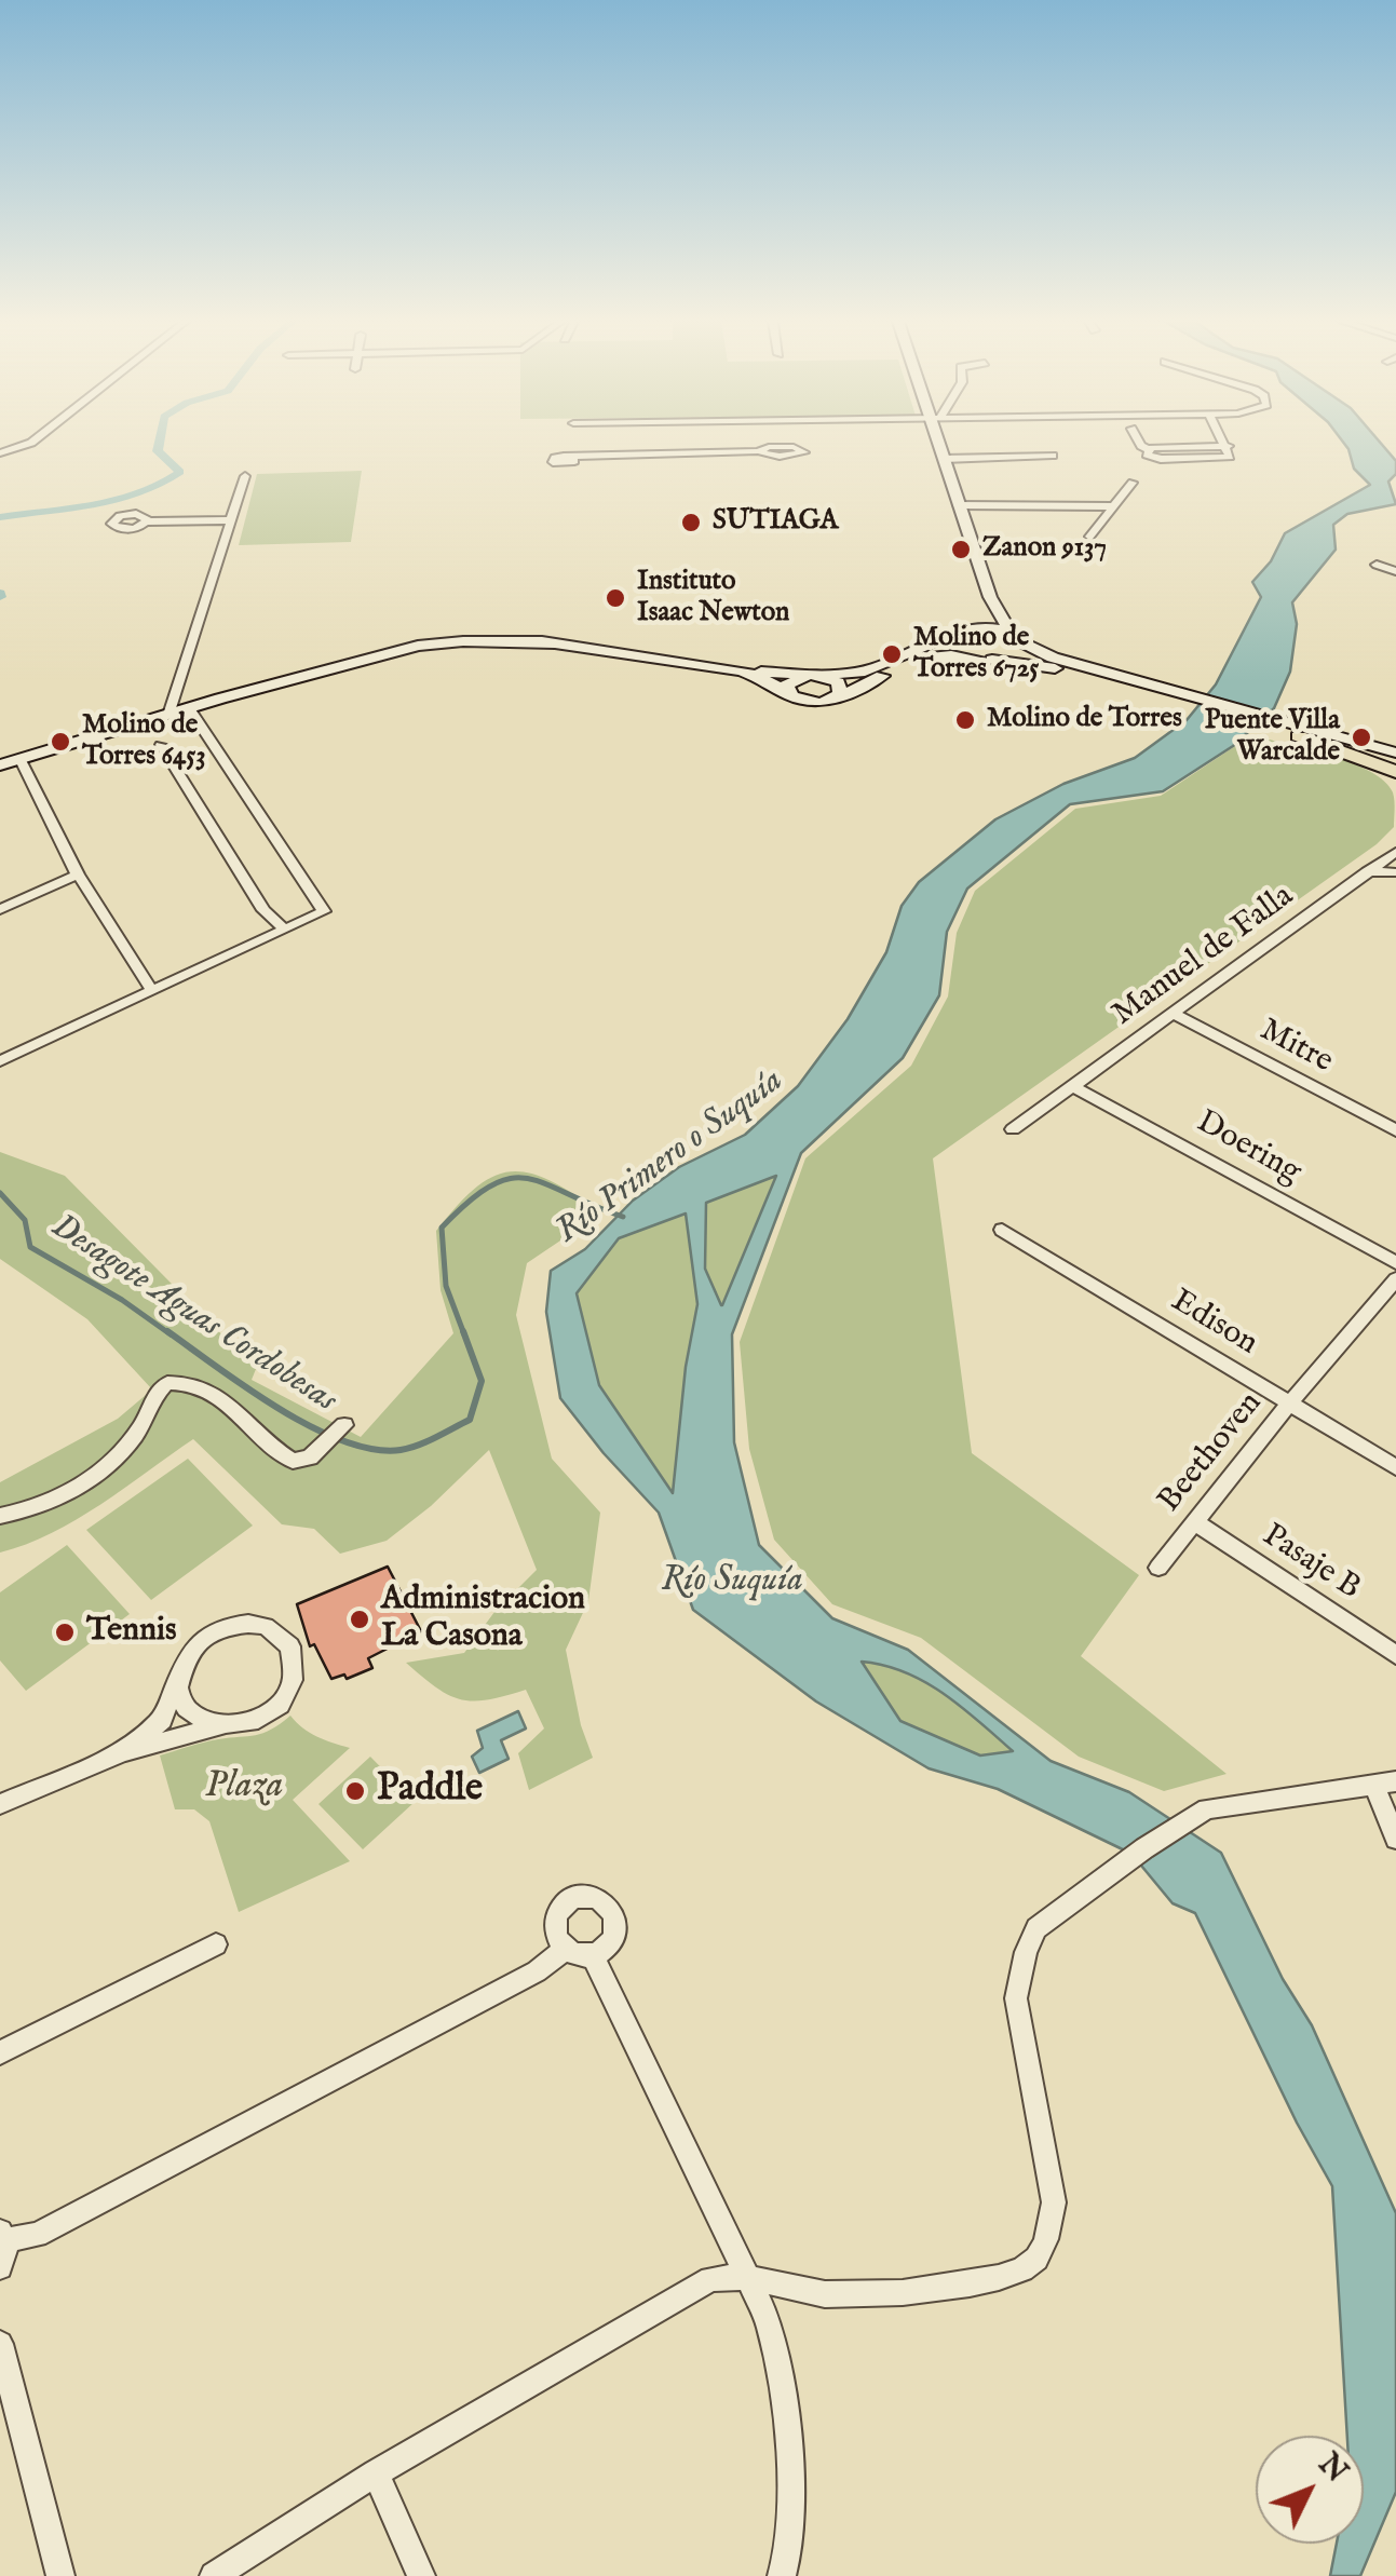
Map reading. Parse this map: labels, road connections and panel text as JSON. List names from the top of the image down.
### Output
{
  "streets": {
    "street": [
      "Manuel de Falla",
      "Mitre",
      "Doering",
      "Edison",
      "Beethoven",
      "Pasaje B"
    ]
  },
  "crossings": [
    ["Manuel de Falla", "Mitre"],
    ["Manuel de Falla", "Doering"],
    ["Edison", "Beethoven"],
    ["Beethoven", "Pasaje B"]
  ],
  "water": ["Río Primero o Suquía", "Desagote Aguas Cordobesas", "Río Suquía"],
  "parks": ["Plaza"],
  "places": [
    "SUTIAGA",
    "Zanon 9137",
    "Instituto Isaac Newton",
    "Molino de Torres 6725",
    "Molino de Torres",
    "Puente Villa Warcalde",
    "Molino de Torres 6453",
    "Administracion La Casona",
    "Tennis",
    "Paddle"
  ],
  "north": "top right"
}
